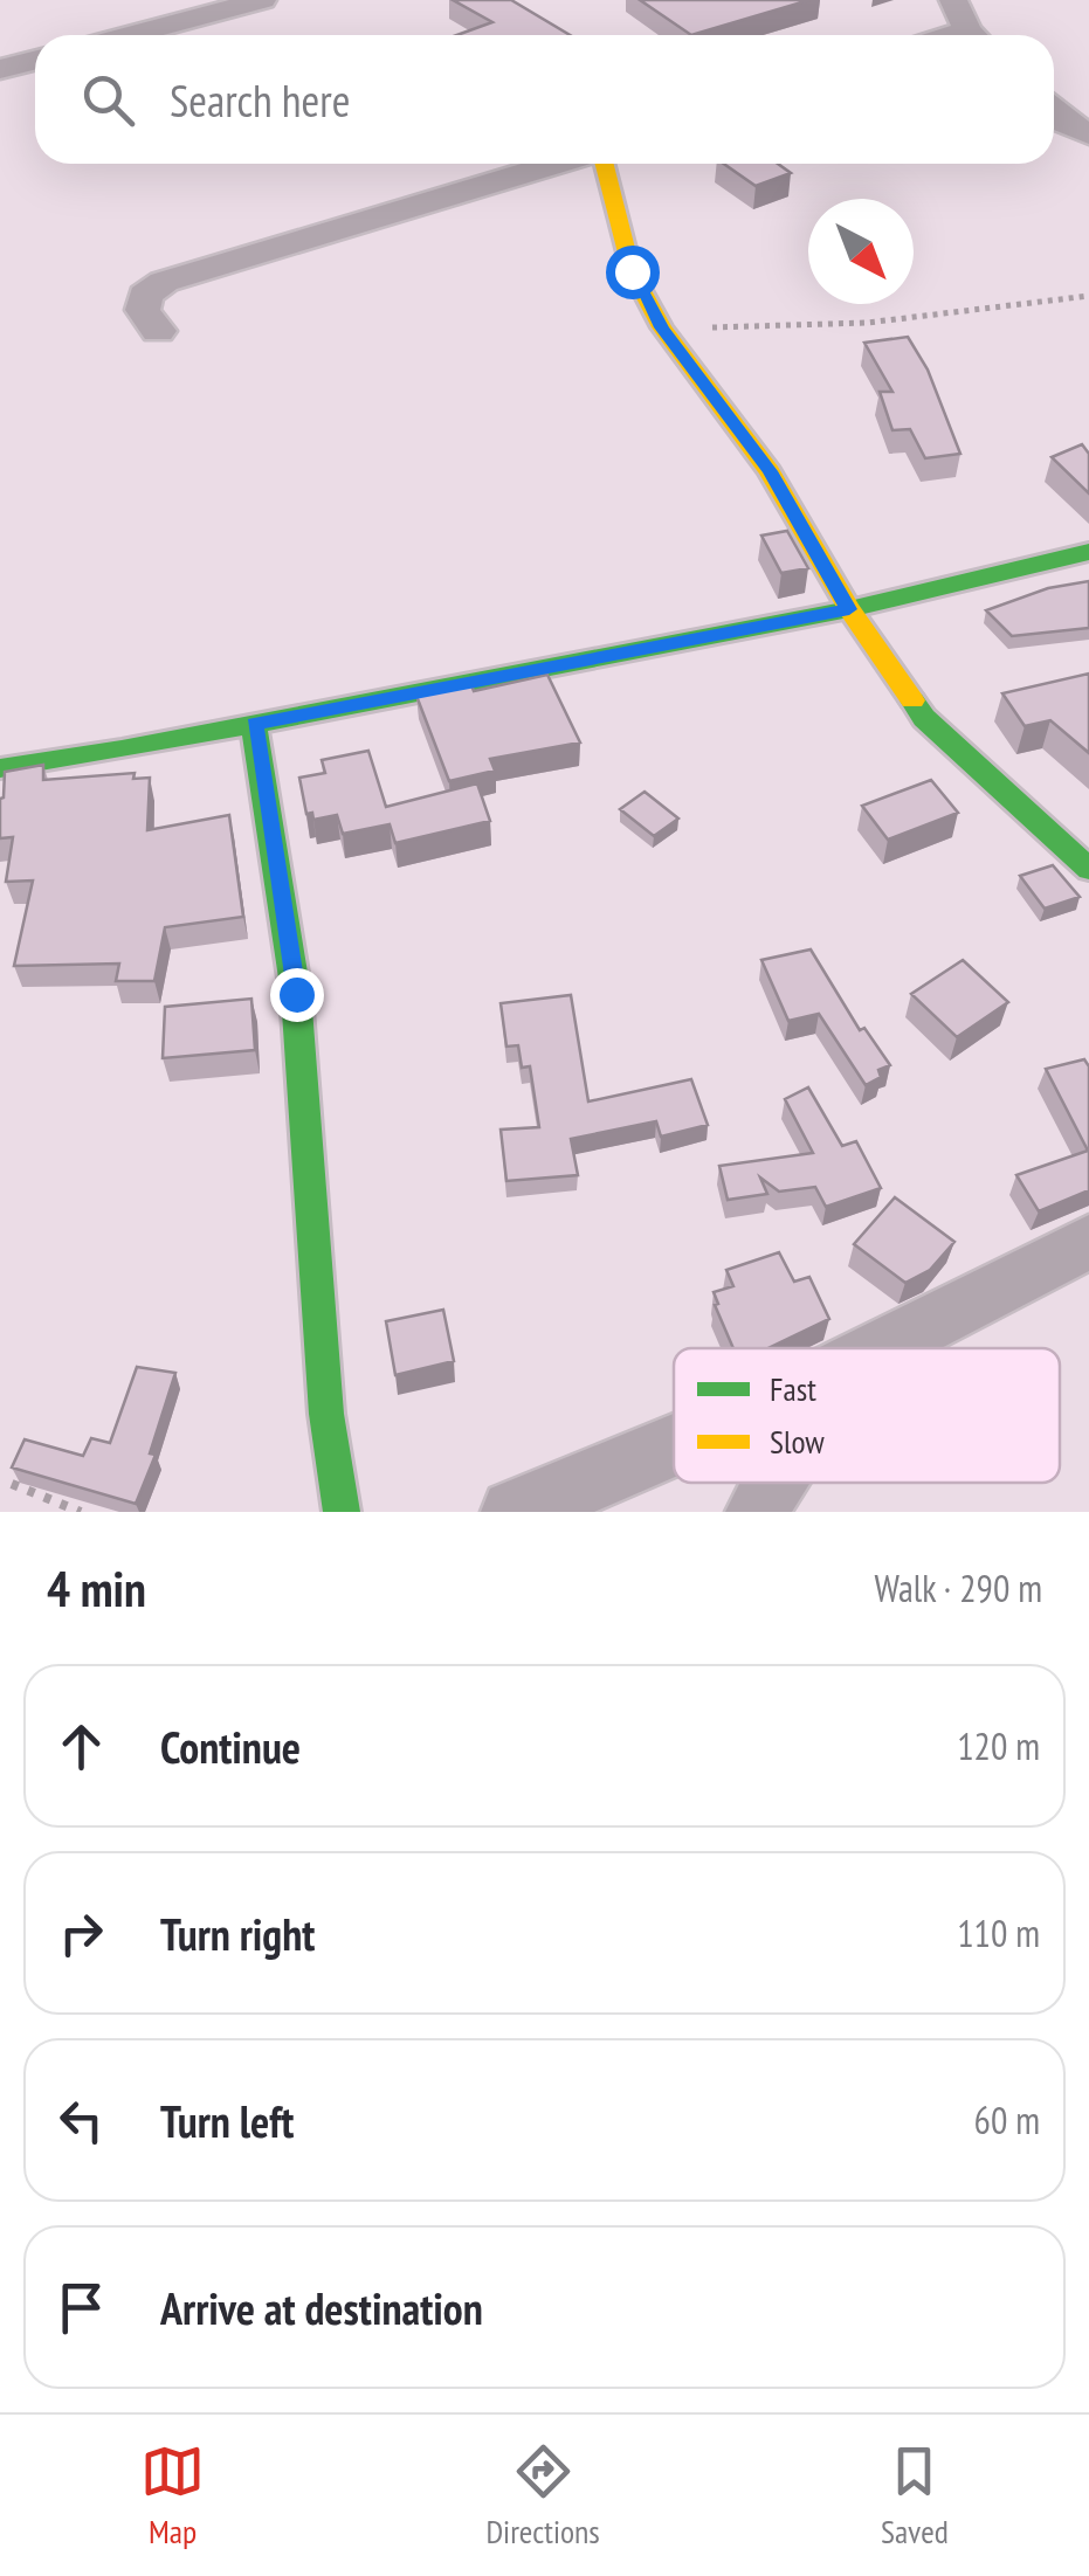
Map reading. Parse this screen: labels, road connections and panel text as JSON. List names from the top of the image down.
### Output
{
  "legend": ["Fast", "Slow"],
  "north": "bottom right",
  "page": {
    "search": "Search here",
    "heading": ["4 min", "Walk · 290 m"],
    "list": [
      ["Continue", "120 m"],
      ["Turn right", "110 m"],
      ["Turn left", "60 m"],
      "Arrive at destination"
    ],
    "nav": ["Map", "Directions", "Saved"]
  }
}
